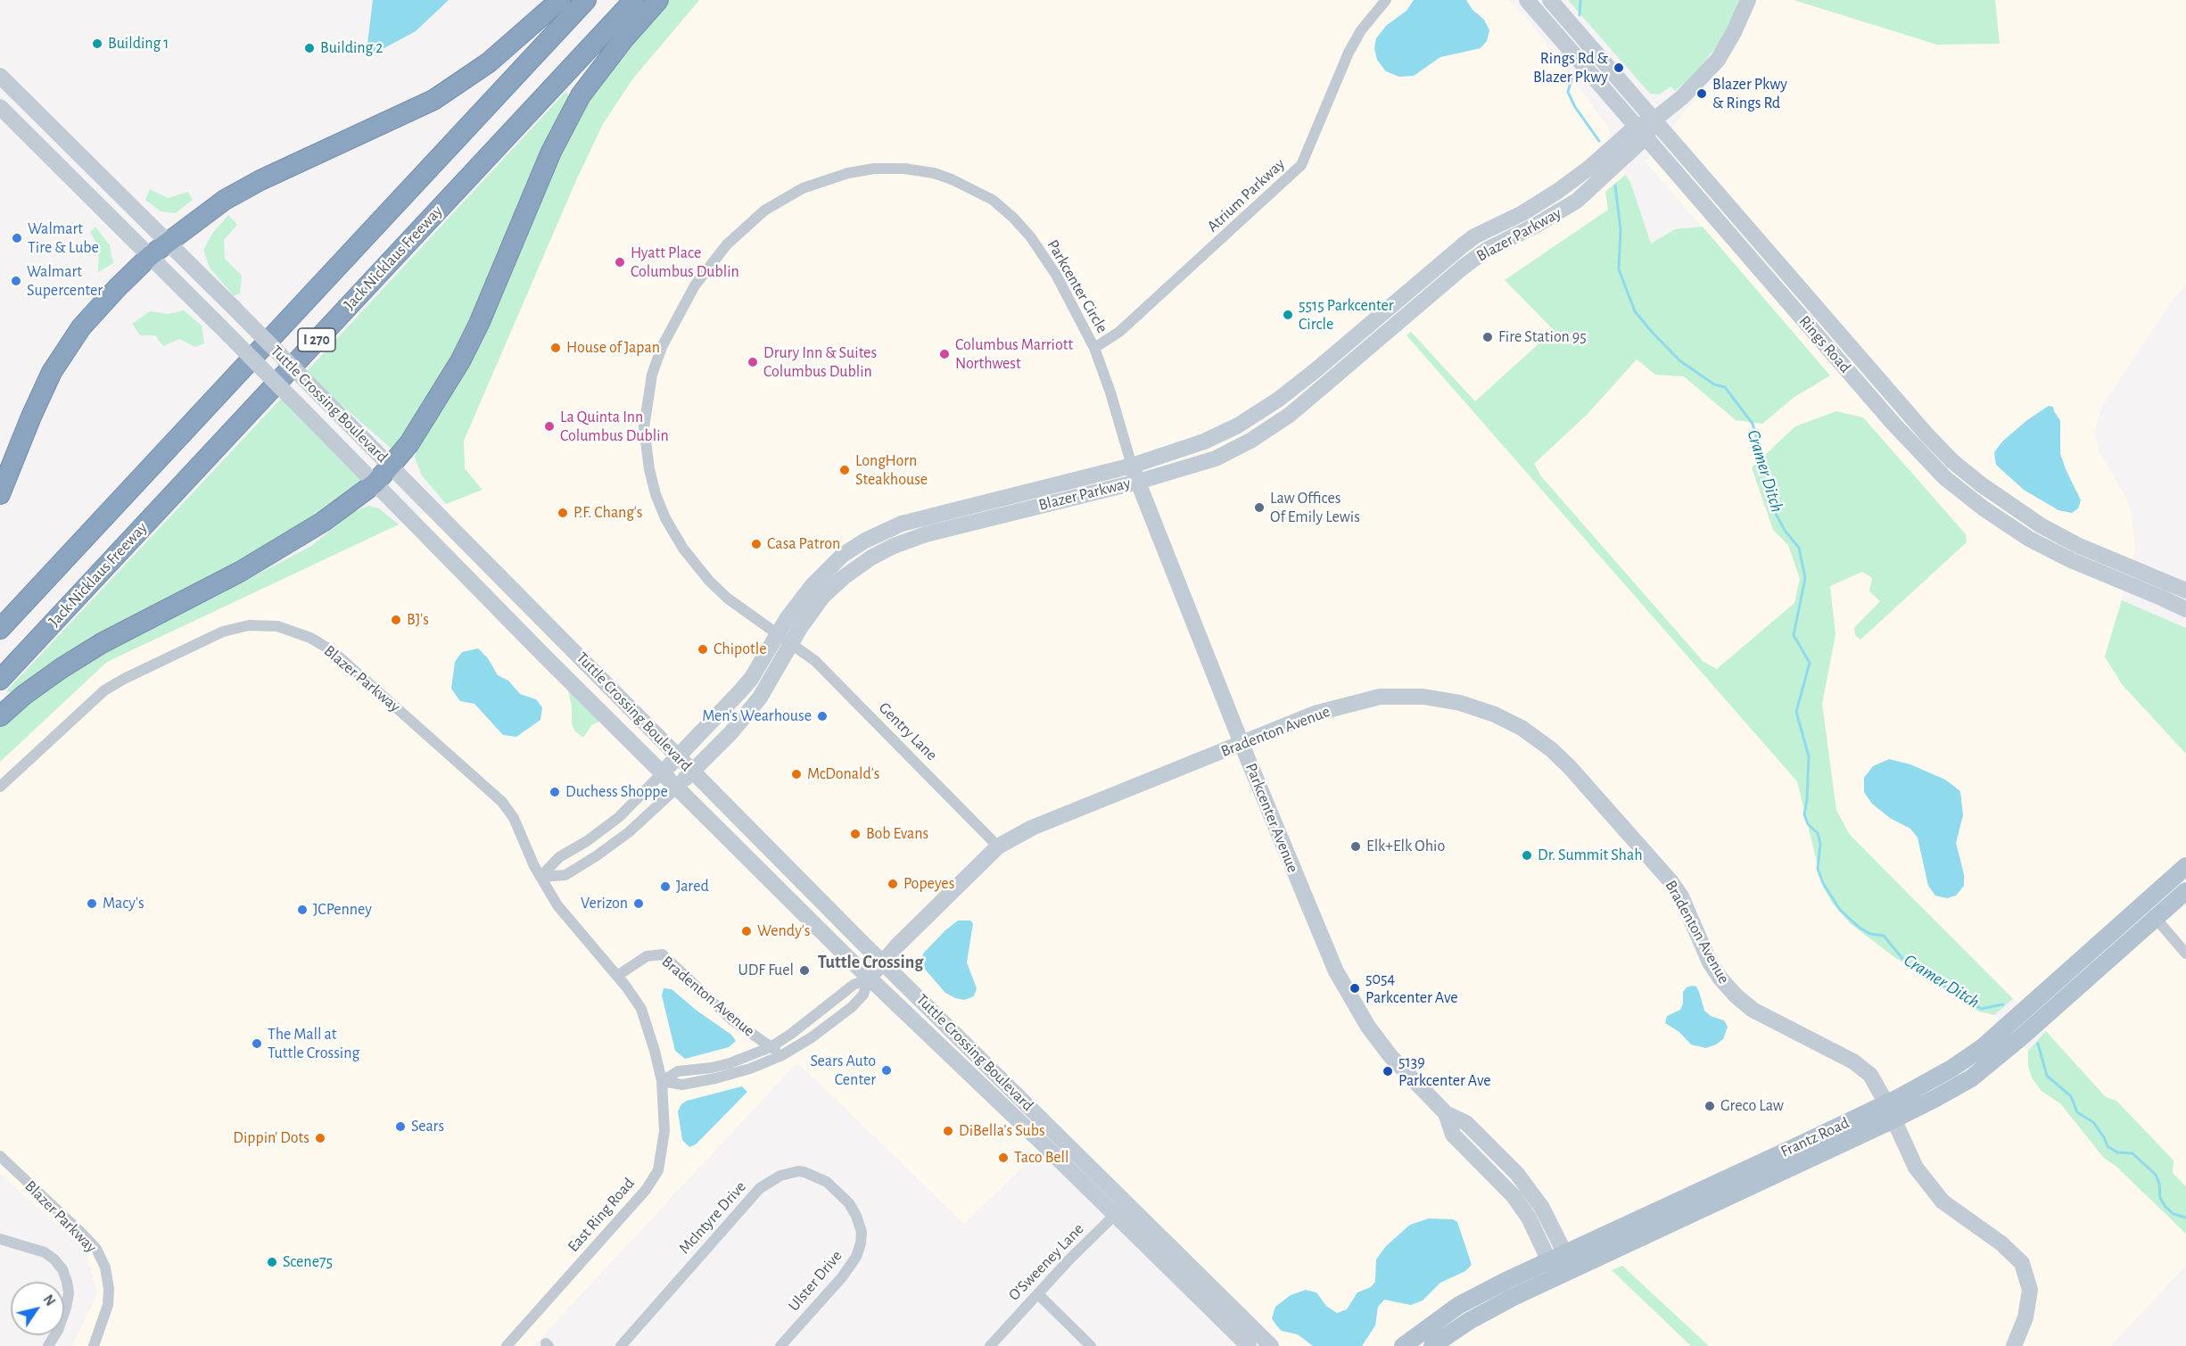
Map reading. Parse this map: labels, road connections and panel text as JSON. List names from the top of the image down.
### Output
{
  "streets": {
    "highway": ["Jack Nicklaus Freeway", "I 270"],
    "main road": [
      "Blazer Parkway",
      "Rings Road",
      "Tuttle Crossing Boulevard",
      "Bradenton Avenue",
      "Parkcenter Avenue",
      "Frantz Road"
    ],
    "street": [
      "Atrium Parkway",
      "Parkcenter Circle",
      "Gentry Lane",
      "East Ring Road",
      "McIntyre Drive",
      "O'Sweeney Lane",
      "Ulster Drive"
    ]
  },
  "crossings": [
    ["Atrium Parkway", "Parkcenter Circle"],
    ["Blazer Parkway", "Parkcenter Circle"],
    ["Blazer Parkway", "Rings Road"],
    ["Blazer Parkway", "Tuttle Crossing Boulevard"],
    ["Blazer Parkway", "Gentry Lane"],
    ["Blazer Parkway", "Bradenton Avenue"],
    ["Blazer Parkway", "Parkcenter Avenue"],
    ["Blazer Parkway", "East Ring Road"],
    ["Parkcenter Circle", "Gentry Lane"],
    ["Parkcenter Circle", "Parkcenter Avenue"],
    ["Tuttle Crossing Boulevard", "Bradenton Avenue"],
    ["Tuttle Crossing Boulevard", "O'Sweeney Lane"],
    ["Gentry Lane", "Bradenton Avenue"],
    ["Bradenton Avenue", "Parkcenter Avenue"],
    ["Bradenton Avenue", "Frantz Road"],
    ["Bradenton Avenue", "East Ring Road"],
    ["Parkcenter Avenue", "Frantz Road"],
    ["McIntyre Drive", "Ulster Drive"]
  ],
  "districts": ["Tuttle Crossing"],
  "water": ["Cramer Ditch"],
  "places": [
    "Building 1",
    "Building 2",
    "Rings Rd & Blazer Pkwy",
    "Blazer Pkwy & Rings Rd",
    "Walmart Tire & Lube",
    "Hyatt Place Columbus Dublin",
    "Walmart Supercenter",
    "5515 Parkcenter Circle",
    "Fire Station 95",
    "House of Japan",
    "Columbus Marriott Northwest",
    "Drury Inn & Suites Columbus Dublin",
    "La Quinta Inn Columbus Dublin",
    "LongHorn Steakhouse",
    "Law Offices Of Emily Lewis",
    "P.F. Chang's",
    "Casa Patron",
    "BJ's",
    "Chipotle",
    "Men's Wearhouse",
    "McDonald's",
    "Duchess Shoppe",
    "Bob Evans",
    "Elk+Elk Ohio",
    "Dr. Summit Shah",
    "Popeyes",
    "Jared",
    "Macy's",
    "Verizon",
    "JCPenney",
    "Wendy's",
    "UDF Fuel",
    "5054 Parkcenter Ave",
    "The Mall at Tuttle Crossing",
    "Sears Auto Center",
    "5139 Parkcenter Ave",
    "Greco Law",
    "Sears",
    "DiBella's Subs",
    "Dippin' Dots",
    "Taco Bell",
    "Scene75"
  ],
  "north": "top right"
}
